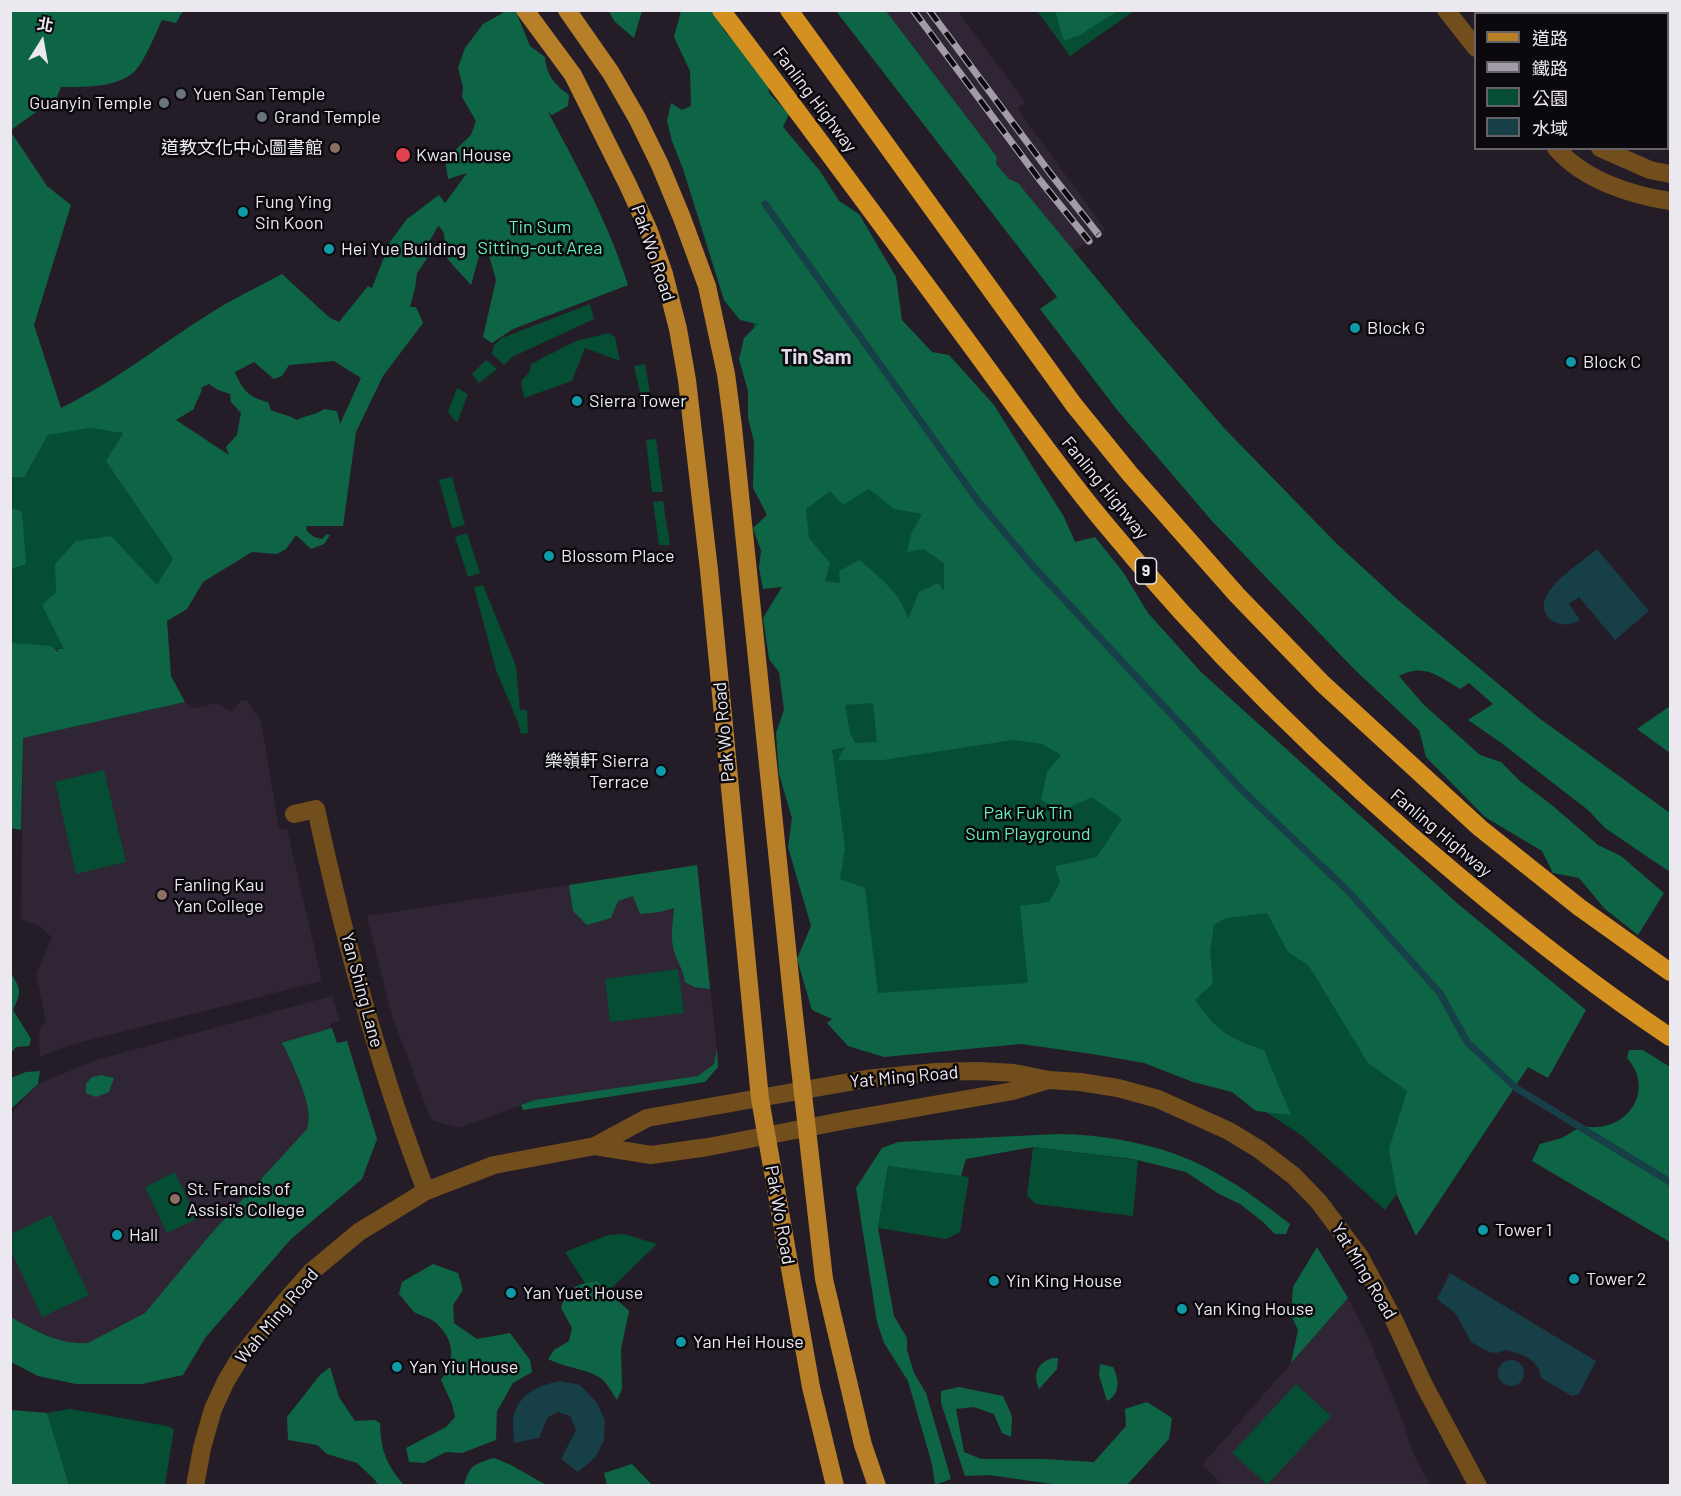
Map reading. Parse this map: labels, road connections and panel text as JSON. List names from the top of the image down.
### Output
{
  "streets": {
    "highway": ["Fanling Highway", "9"],
    "main road": ["Pak Wo Road"],
    "street": ["Yan Shing Lane", "Yat Ming Road", "Wah Ming Road"]
  },
  "crossings": [
    ["Pak Wo Road", "Yat Ming Road"],
    ["Pak Wo Road", "Wah Ming Road"],
    ["Yan Shing Lane", "Wah Ming Road"],
    ["Yat Ming Road", "Wah Ming Road"]
  ],
  "districts": ["Tin Sam"],
  "parks": ["Tin Sum Sitting-out Area", "Pak Fuk Tin Sum Playground"],
  "places": [
    "Yuen San Temple",
    "Guanyin Temple",
    "Grand Temple",
    "道教文化中心圖書館",
    "Kwan House",
    "Fung Ying Sin Koon",
    "Hei Yue Building",
    "Block G",
    "Block C",
    "Sierra Tower",
    "Blossom Place",
    "樂嶺軒 Sierra Terrace",
    "Fanling Kau Yan College",
    "St. Francis of Assisi's College",
    "Tower 1",
    "Hall",
    "Tower 2",
    "Yin King House",
    "Yan Yuet House",
    "Yan King House",
    "Yan Hei House",
    "Yan Yiu House"
  ],
  "legend": [
    "道路",
    "鐵路",
    "公園",
    "水域"
  ],
  "north": "top"
}
